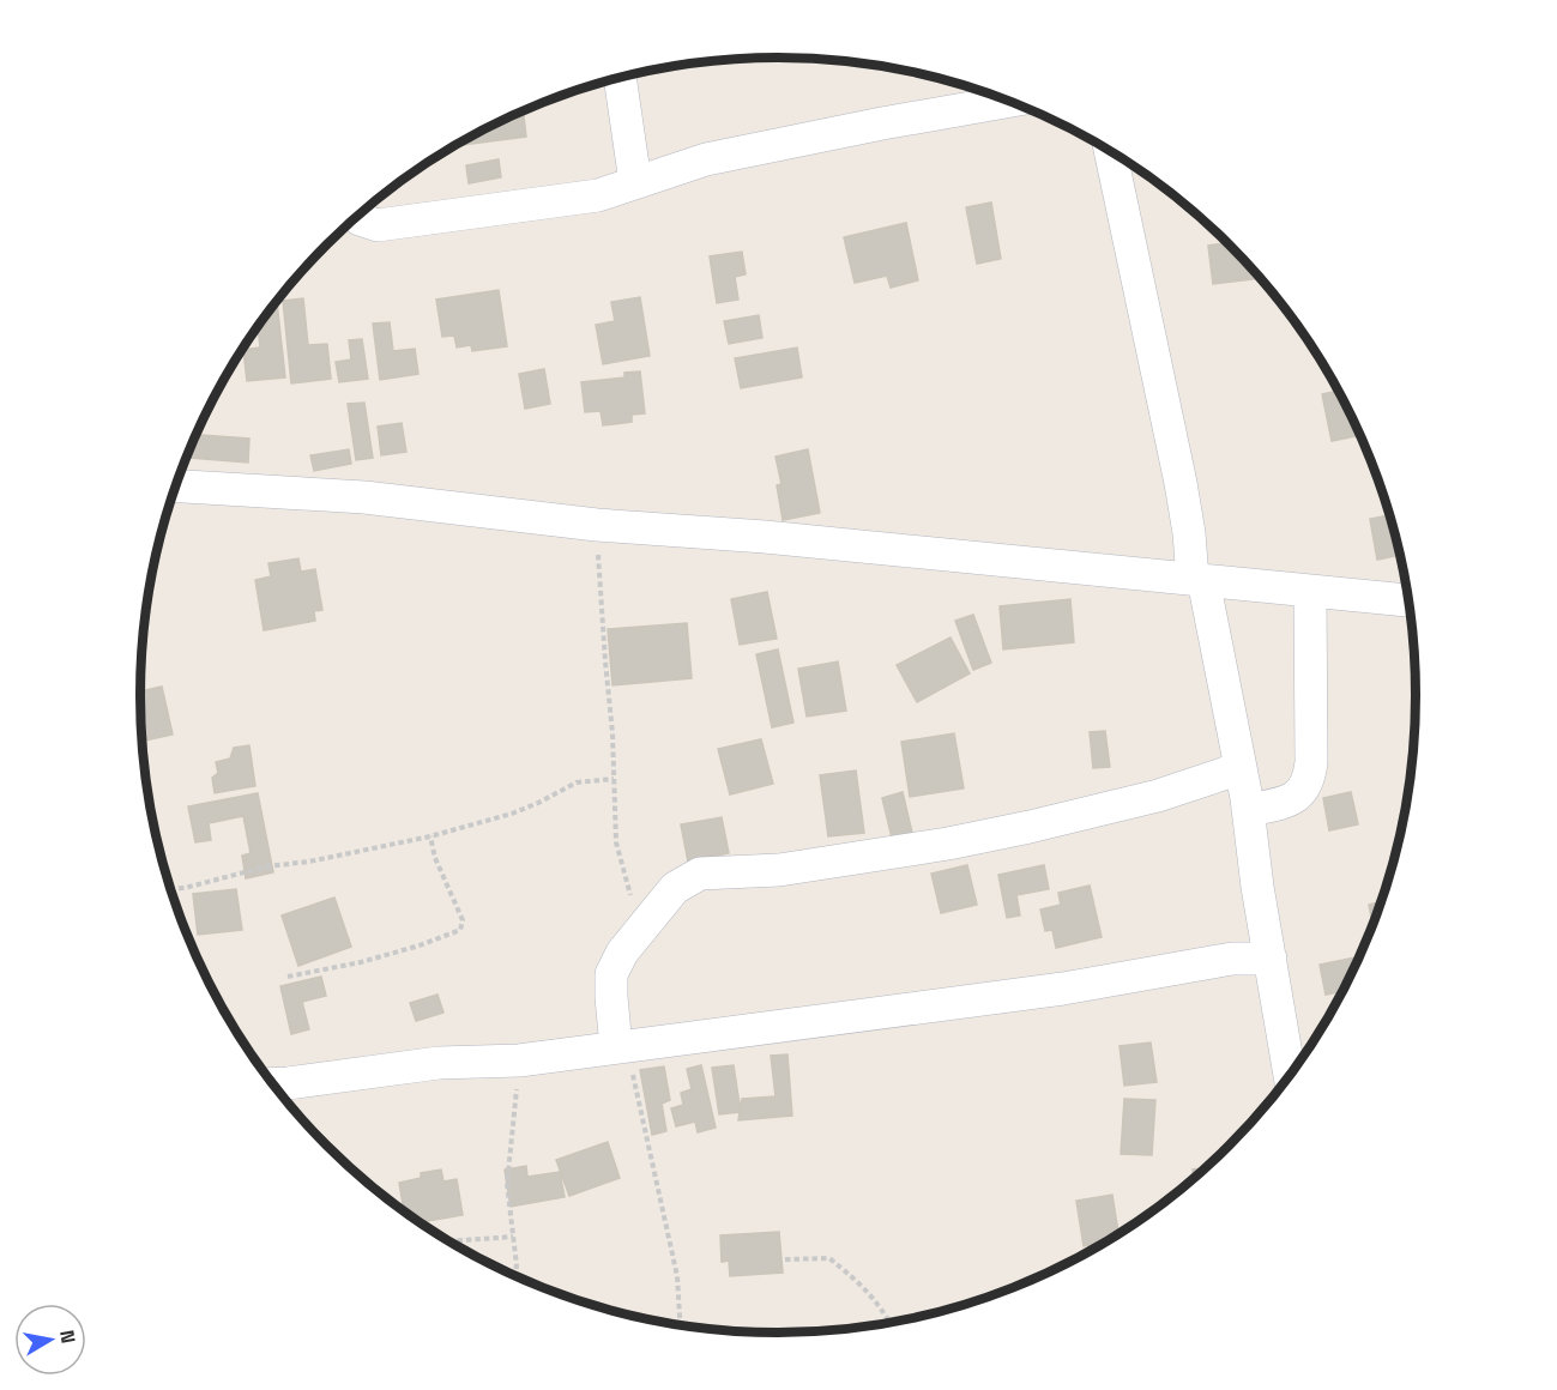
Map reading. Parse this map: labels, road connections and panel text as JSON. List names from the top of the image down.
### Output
{
  "north": "right"
}
